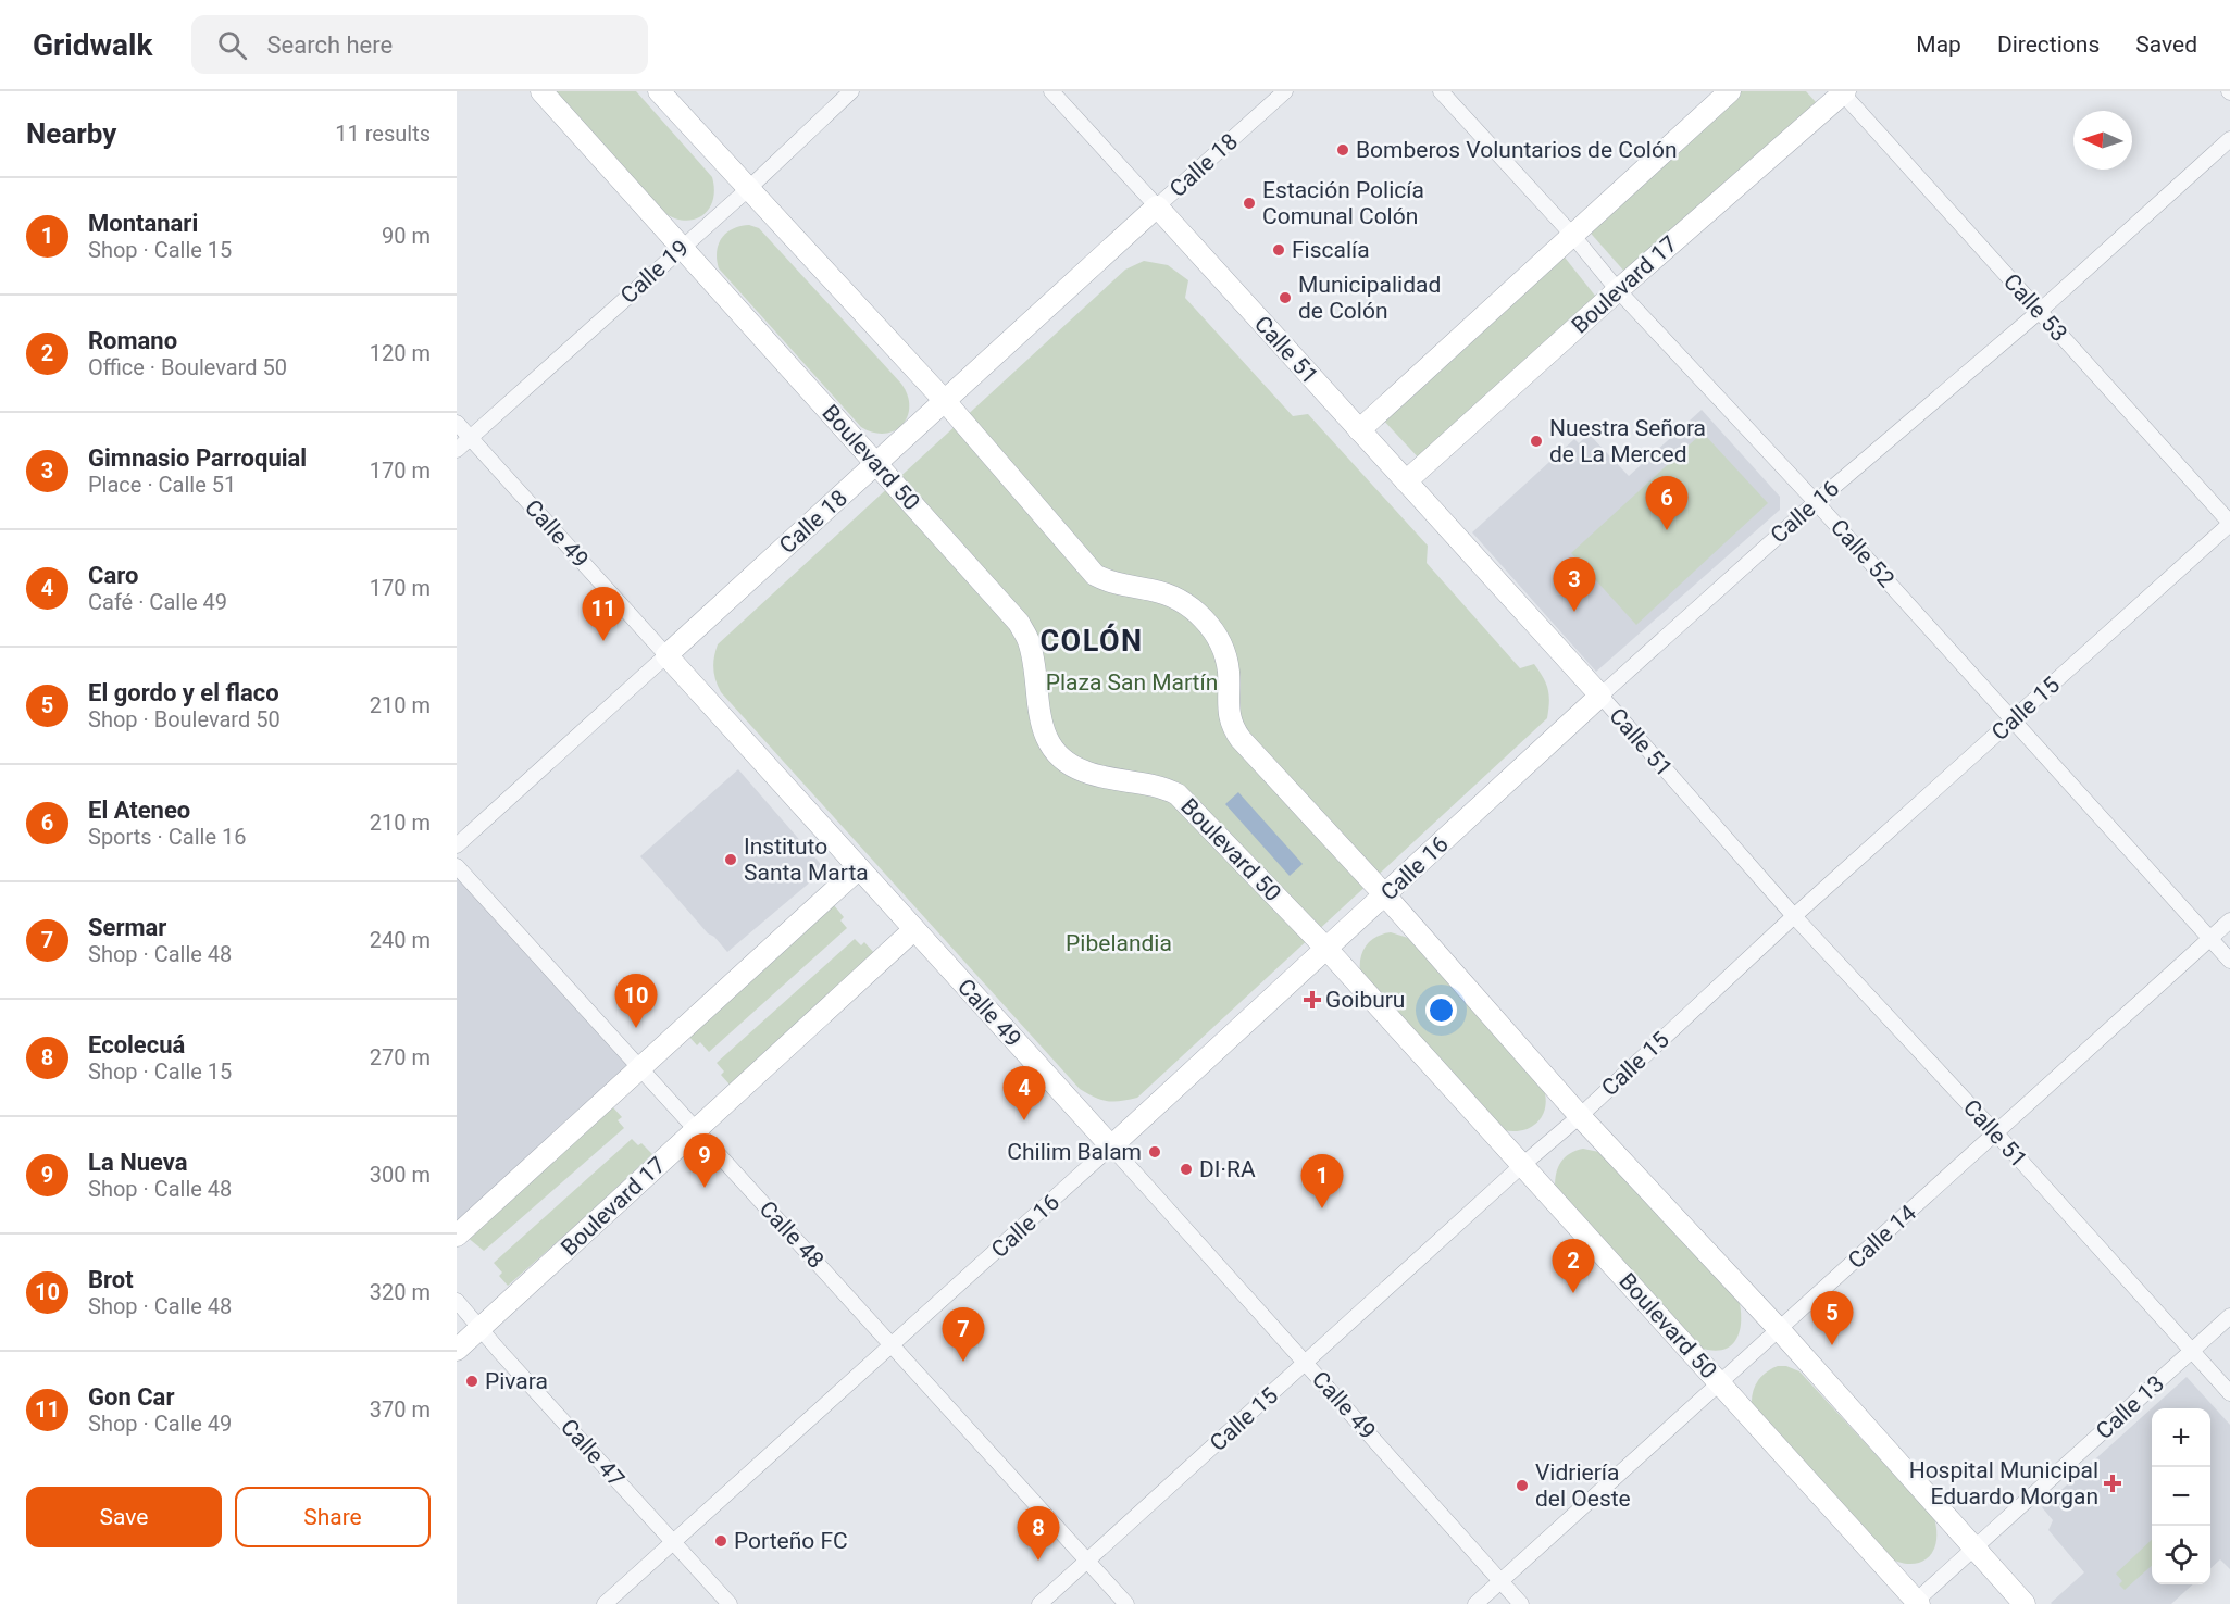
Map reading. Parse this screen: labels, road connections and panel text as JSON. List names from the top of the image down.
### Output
{
  "streets": {
    "main road": [
      "Calle 18",
      "Boulevard 17",
      "Calle 51",
      "Boulevard 50",
      "Calle 16",
      "Calle 49"
    ],
    "street": [
      "Calle 19",
      "Calle 53",
      "Calle 52",
      "Calle 15",
      "Calle 48",
      "Calle 14",
      "Calle 13",
      "Calle 47"
    ]
  },
  "crossings": [
    ["Calle 18", "Calle 51"],
    ["Calle 18", "Boulevard 50"],
    ["Calle 18", "Calle 49"],
    ["Calle 19", "Boulevard 50"],
    ["Calle 19", "Calle 49"],
    ["Boulevard 17", "Calle 53"],
    ["Boulevard 17", "Calle 51"],
    ["Boulevard 17", "Calle 49"],
    ["Boulevard 17", "Calle 52"],
    ["Boulevard 17", "Calle 48"],
    ["Boulevard 17", "Calle 47"],
    ["Calle 53", "Calle 16"],
    ["Calle 53", "Calle 15"],
    ["Calle 51", "Calle 16"],
    ["Calle 51", "Calle 15"],
    ["Calle 51", "Calle 14"],
    ["Calle 51", "Calle 13"],
    ["Boulevard 50", "Calle 16"],
    ["Boulevard 50", "Calle 15"],
    ["Boulevard 50", "Calle 14"],
    ["Boulevard 50", "Calle 13"],
    ["Calle 16", "Calle 49"],
    ["Calle 16", "Calle 52"],
    ["Calle 16", "Calle 48"],
    ["Calle 16", "Calle 47"],
    ["Calle 49", "Calle 15"],
    ["Calle 49", "Calle 14"],
    ["Calle 52", "Calle 15"],
    ["Calle 52", "Calle 14"],
    ["Calle 15", "Calle 48"]
  ],
  "districts": ["COLÓN"],
  "parks": ["Plaza San Martín", "Pibelandia"],
  "places": {
    "other": [
      "Bomberos Voluntarios de Colón",
      "Estación Policía Comunal Colón",
      "Fiscalía",
      "Municipalidad de Colón",
      "Nuestra Señora de La Merced",
      "Instituto Santa Marta",
      "Chilim Balam",
      "DI·RA",
      "Pivara",
      "Vidriería del Oeste",
      "Porteño FC"
    ],
    "health": ["Goiburu", "Hospital Municipal Eduardo Morgan"]
  },
  "north": "left",
  "page": {
    "header": "Gridwalk",
    "search": "Search here",
    "nav": ["Map", "Directions", "Saved"],
    "heading": ["Nearby", "11 results"],
    "list": [
      {
        "mark": "1",
        "name": "Montanari",
        "note": "Shop · Calle 15",
        "value": "90 m"
      },
      {
        "mark": "2",
        "name": "Romano",
        "note": "Office · Boulevard 50",
        "value": "120 m"
      },
      {
        "mark": "3",
        "name": "Gimnasio Parroquial",
        "note": "Place · Calle 51",
        "value": "170 m"
      },
      {
        "mark": "4",
        "name": "Caro",
        "note": "Café · Calle 49",
        "value": "170 m"
      },
      {
        "mark": "5",
        "name": "El gordo y el flaco",
        "note": "Shop · Boulevard 50",
        "value": "210 m"
      },
      {
        "mark": "6",
        "name": "El Ateneo",
        "note": "Sports · Calle 16",
        "value": "210 m"
      },
      {
        "mark": "7",
        "name": "Sermar",
        "note": "Shop · Calle 48",
        "value": "240 m"
      },
      {
        "mark": "8",
        "name": "Ecolecuá",
        "note": "Shop · Calle 15",
        "value": "270 m"
      },
      {
        "mark": "9",
        "name": "La Nueva",
        "note": "Shop · Calle 48",
        "value": "300 m"
      },
      {
        "mark": "10",
        "name": "Brot",
        "note": "Shop · Calle 48",
        "value": "320 m"
      },
      {
        "mark": "11",
        "name": "Gon Car",
        "note": "Shop · Calle 49",
        "value": "370 m"
      }
    ],
    "pins": [
      "6",
      "3",
      "11",
      "10",
      "4",
      "9",
      "1",
      "2",
      "5",
      "7",
      "8"
    ],
    "map_buttons": ["+", "−"],
    "buttons": ["Save", "Share"]
  }
}
